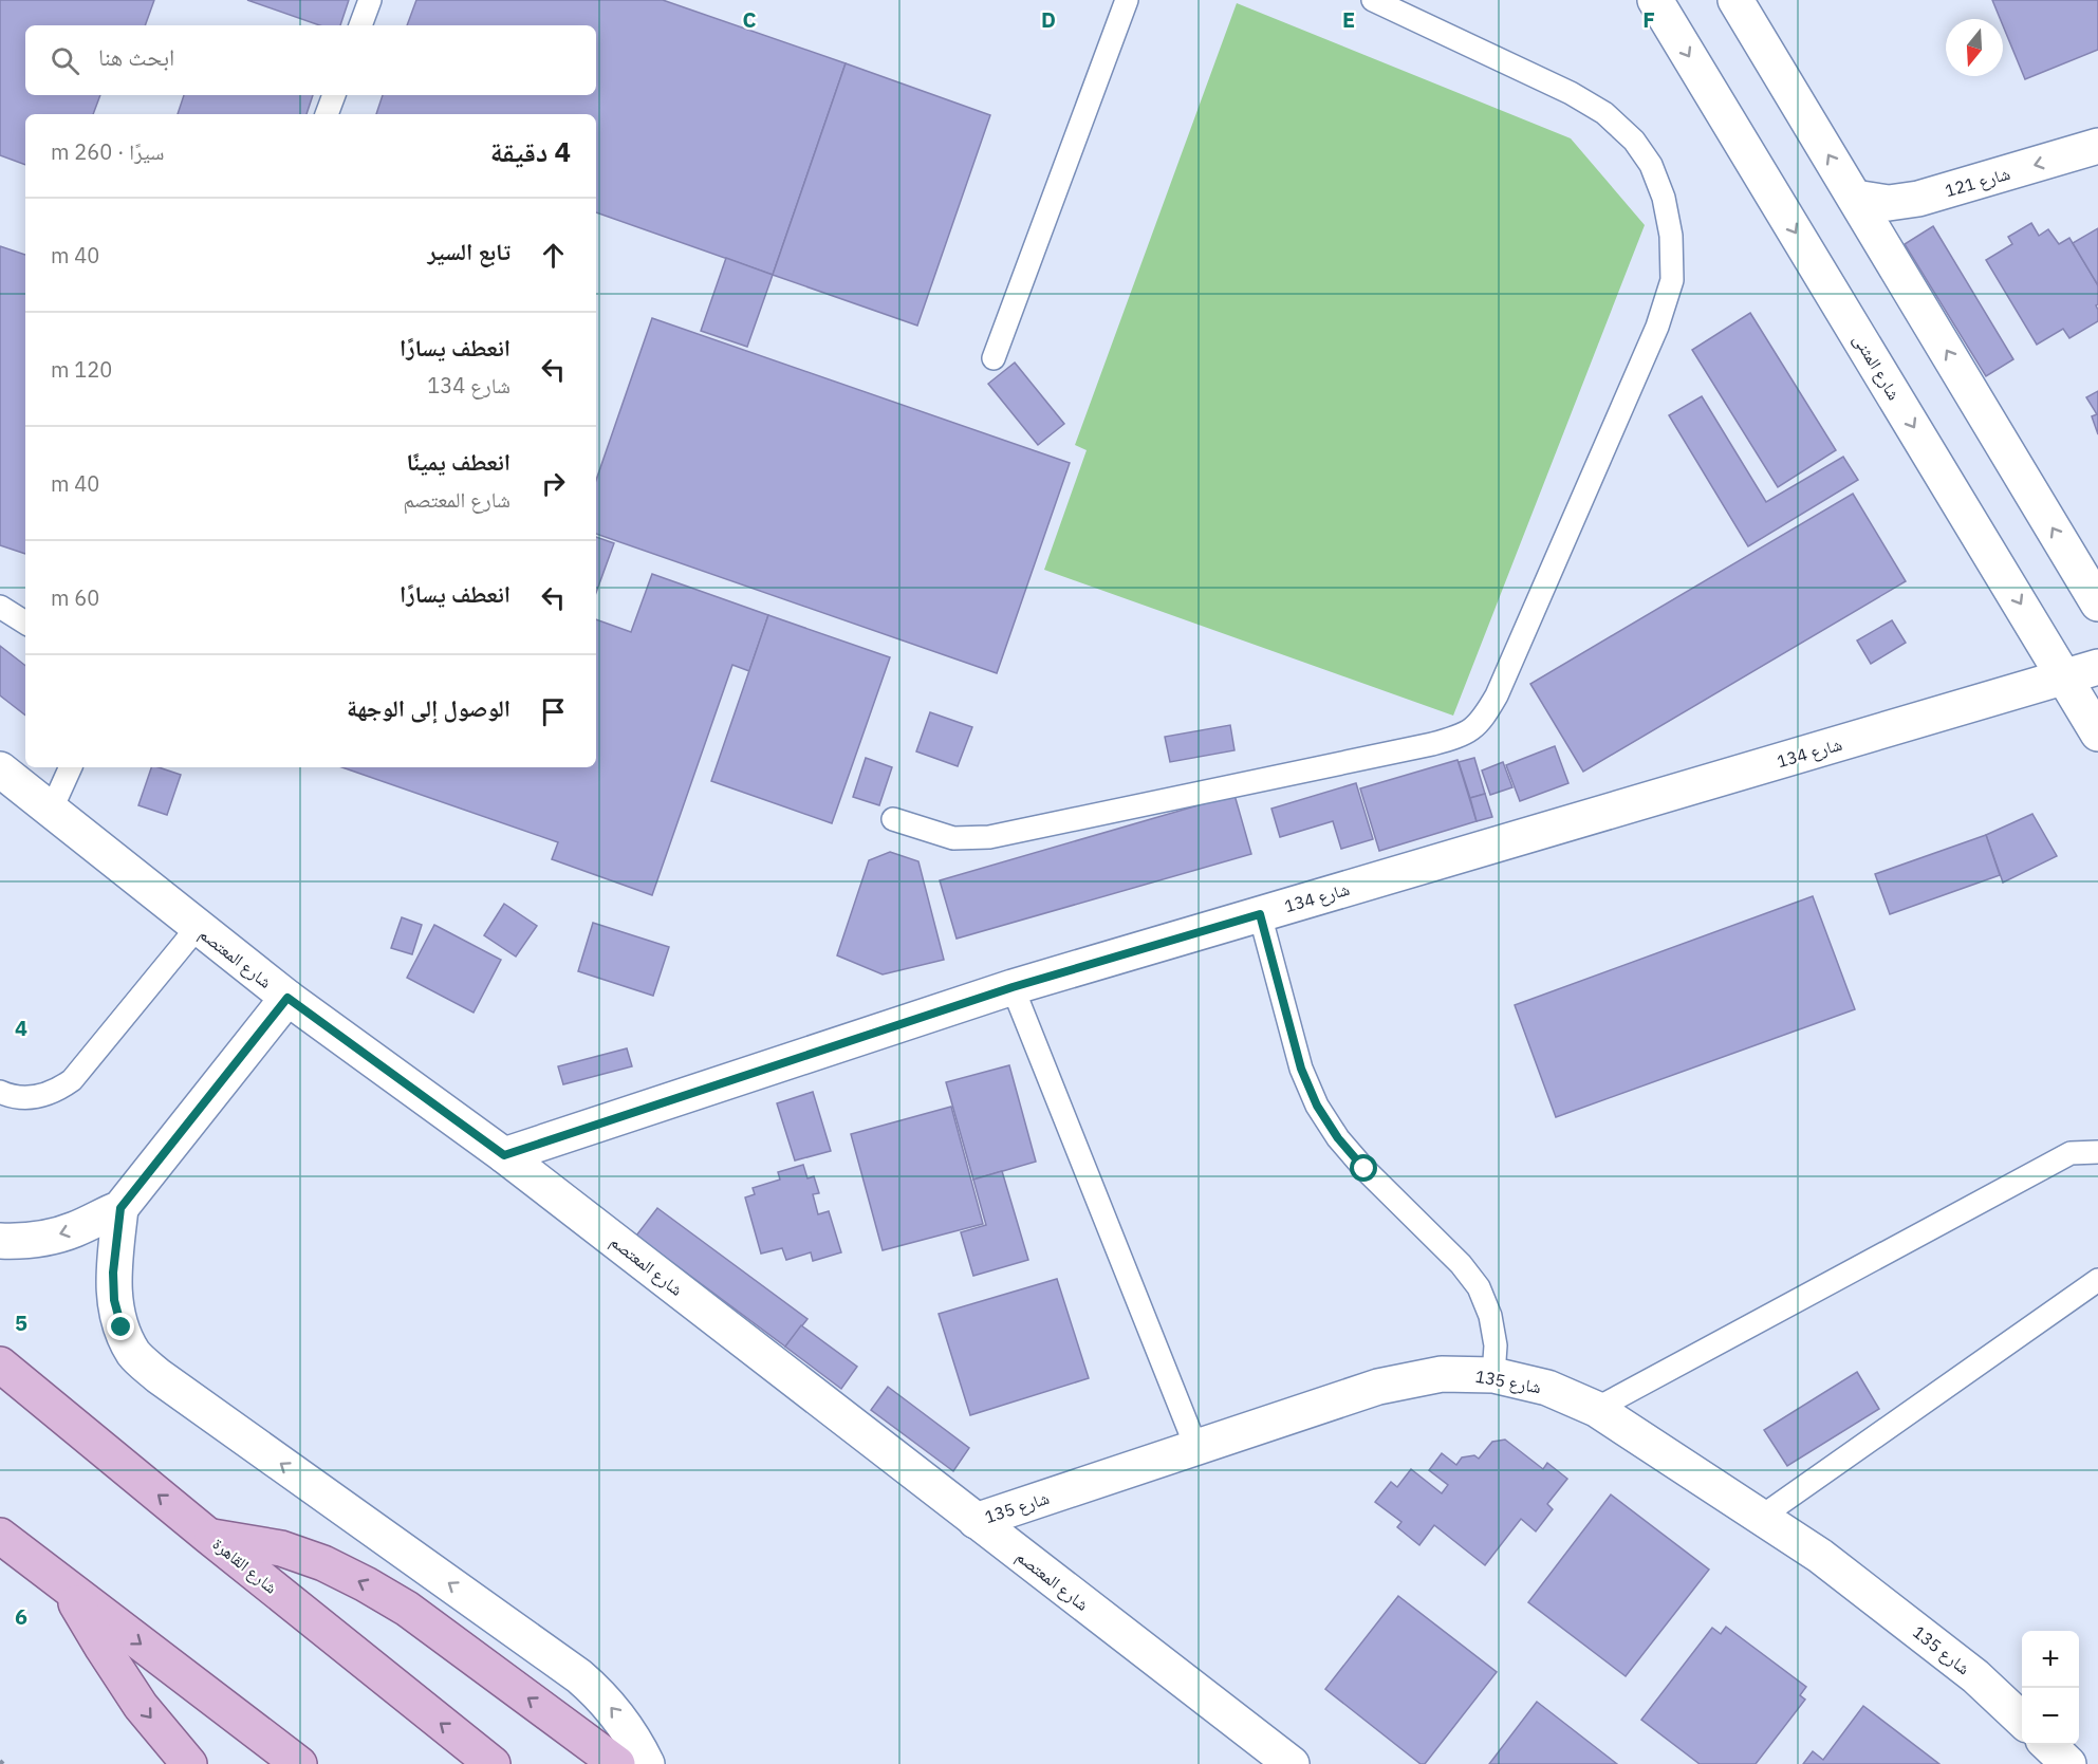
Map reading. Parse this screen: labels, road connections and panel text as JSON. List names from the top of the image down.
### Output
{
  "streets": {
    "main road": ["شارع القاهرة"],
    "street": [
      "شارع 121",
      "شارع المثنى",
      "شارع 134",
      "شارع المعتصم",
      "شارع 135"
    ]
  },
  "crossings": [
    ["شارع المثنى", "شارع 134"],
    ["شارع 134", "شارع المعتصم"],
    ["شارع المعتصم", "شارع 135"]
  ],
  "one_way": ["شارع 121"],
  "north": "bottom",
  "page": {
    "search": "ابحث هنا",
    "heading": ["4 دقيقة", "سيرًا · 260 m"],
    "list": [
      ["تابع السير", "40 m"],
      ["انعطف يسارًا", "شارع 134", "120 m"],
      ["انعطف يمينًا", "شارع المعتصم", "40 m"],
      ["انعطف يسارًا", "60 m"],
      "الوصول إلى الوجهة"
    ],
    "map_buttons": ["+", "−"]
  },
  "grid": {
    "columns": [
      "C",
      "D",
      "E",
      "F"
    ],
    "rows": ["4", "5", "6"]
  }
}
